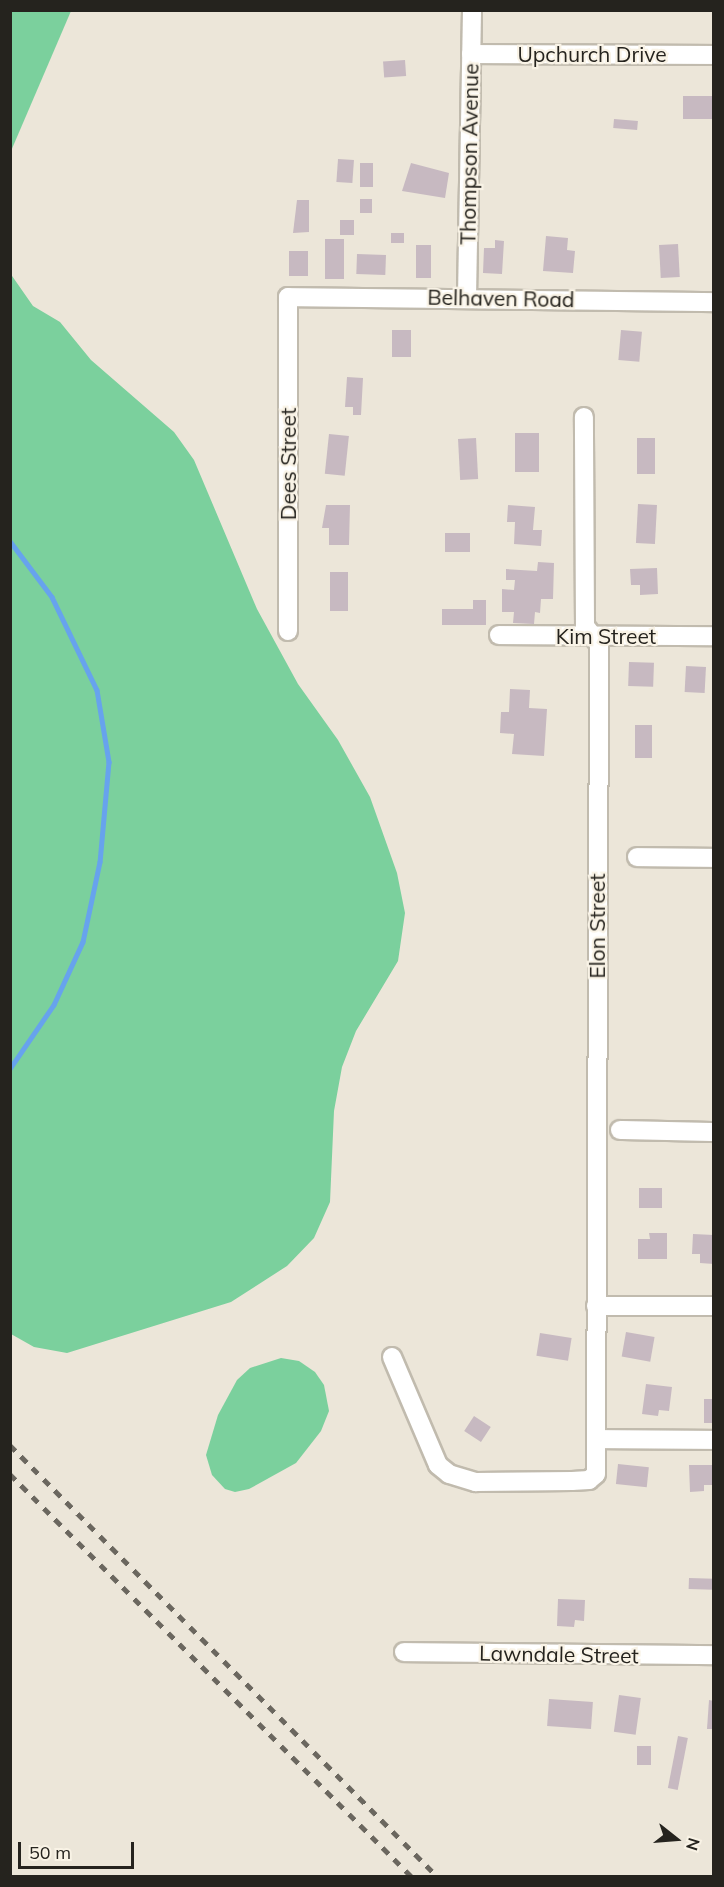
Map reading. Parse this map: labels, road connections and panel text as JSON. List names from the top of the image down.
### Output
{
  "streets": {
    "street": [
      "Upchurch Drive",
      "Thompson Avenue",
      "Belhaven Road",
      "Dees Street",
      "Kim Street",
      "Elon Street",
      "Lawndale Street"
    ]
  },
  "crossings": [
    ["Upchurch Drive", "Thompson Avenue"],
    ["Thompson Avenue", "Belhaven Road"],
    ["Belhaven Road", "Dees Street"],
    ["Kim Street", "Elon Street"]
  ],
  "scale_bar": "50 m",
  "north": "right"
}
